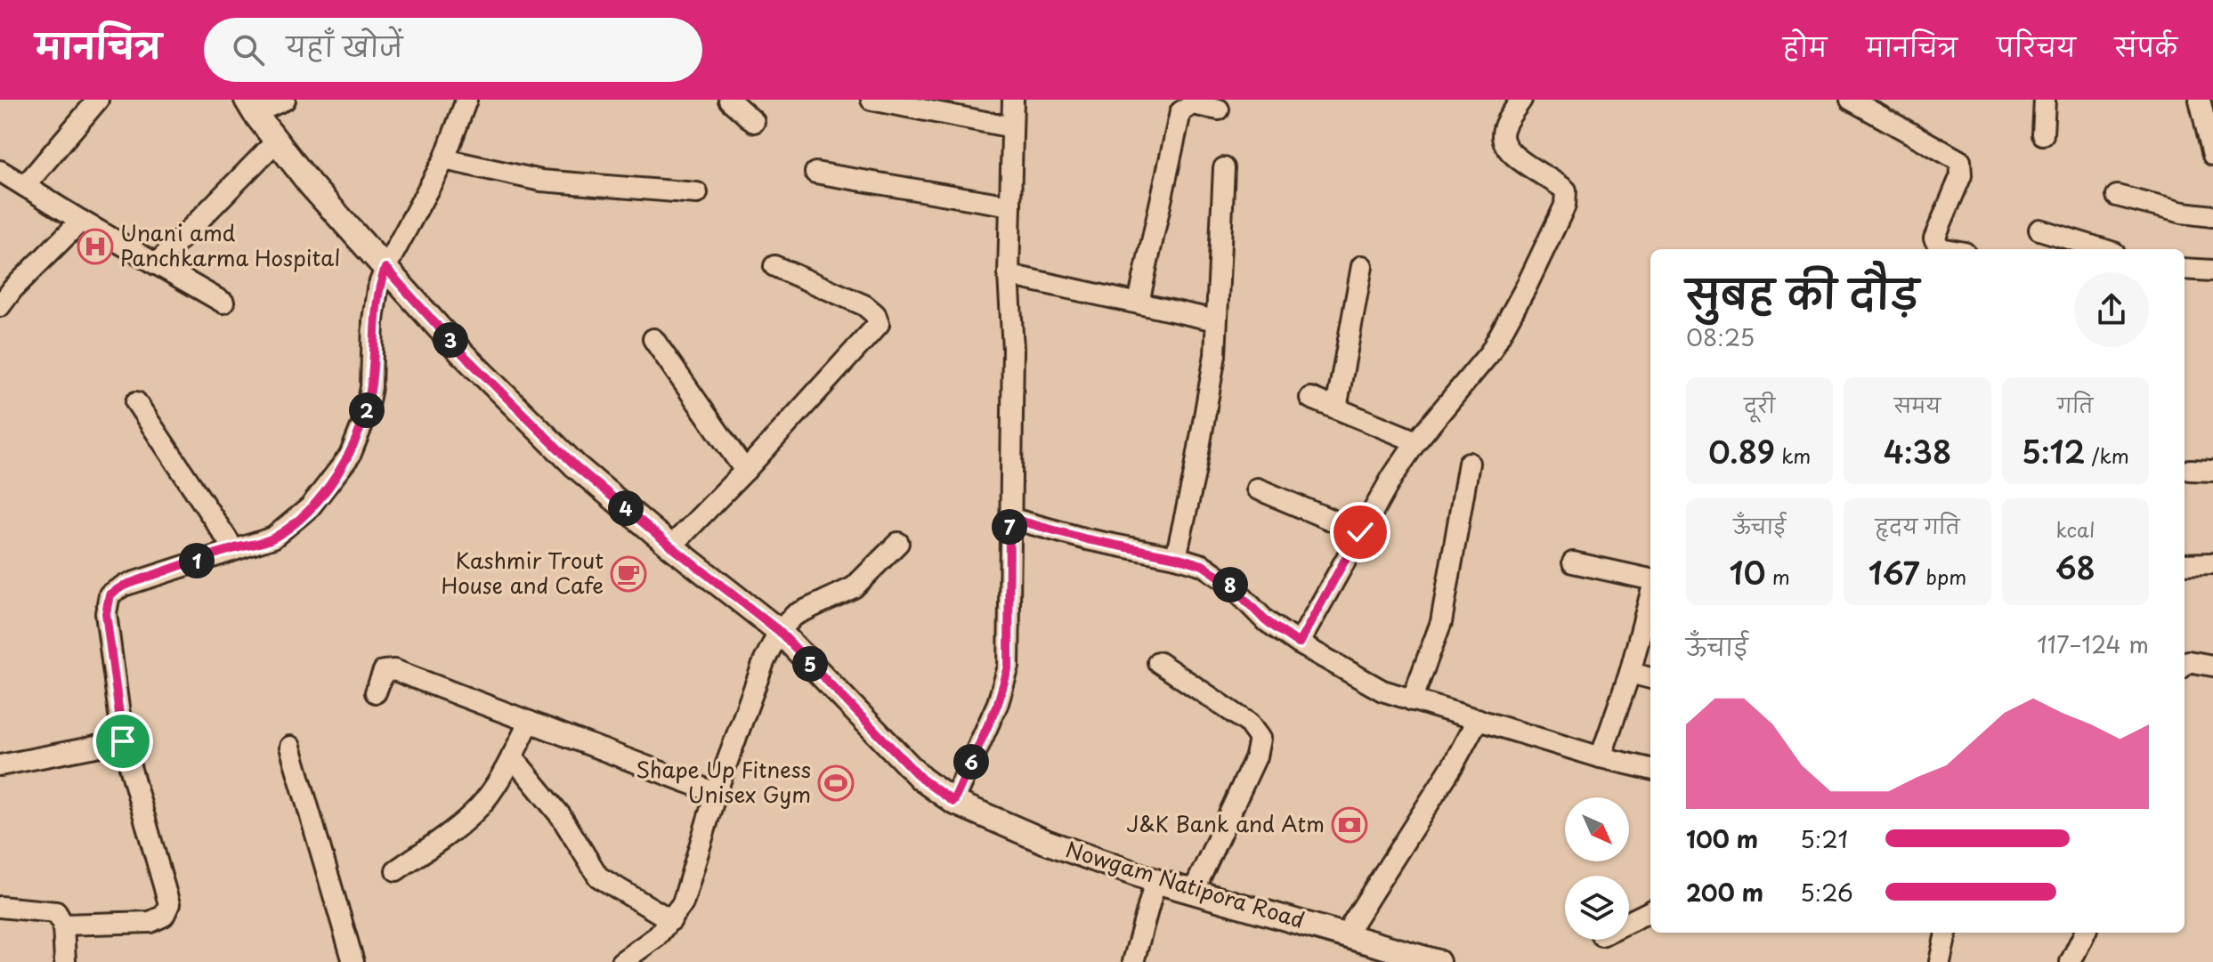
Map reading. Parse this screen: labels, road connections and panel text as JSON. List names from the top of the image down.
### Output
{
  "streets": {
    "main road": ["Nowgam Natipora Road"]
  },
  "places": {
    "hospital": ["Unani amd Panchkarma Hospital"],
    "cafe": ["Kashmir Trout House and Cafe"],
    "sports": ["Shape Up Fitness Unisex Gym"],
    "bank": ["J&K Bank and Atm"]
  },
  "north": "bottom right",
  "page": {
    "header": "मानचित्र",
    "search": "यहाँ खोजें",
    "nav": [
      "होम",
      "मानचित्र",
      "परिचय",
      "संपर्क"
    ],
    "heading": ["सुबह की दौड़", "08:25"],
    "pins": [
      "3",
      "2",
      "4",
      "7",
      "1",
      "8",
      "5",
      "6"
    ],
    "stats": [
      ["दूरी", "0.89 km"],
      ["समय", "4:38"],
      ["गति", "5:12 /km"],
      ["ऊँचाई", "10 m"],
      ["हृदय गति", "167 bpm"],
      ["kcal", "68"]
    ],
    "chart": ["ऊँचाई", "117–124 m"],
    "list": [
      {
        "name": "100 m",
        "note": "5:21"
      },
      {
        "name": "200 m",
        "note": "5:26"
      }
    ]
  }
}
